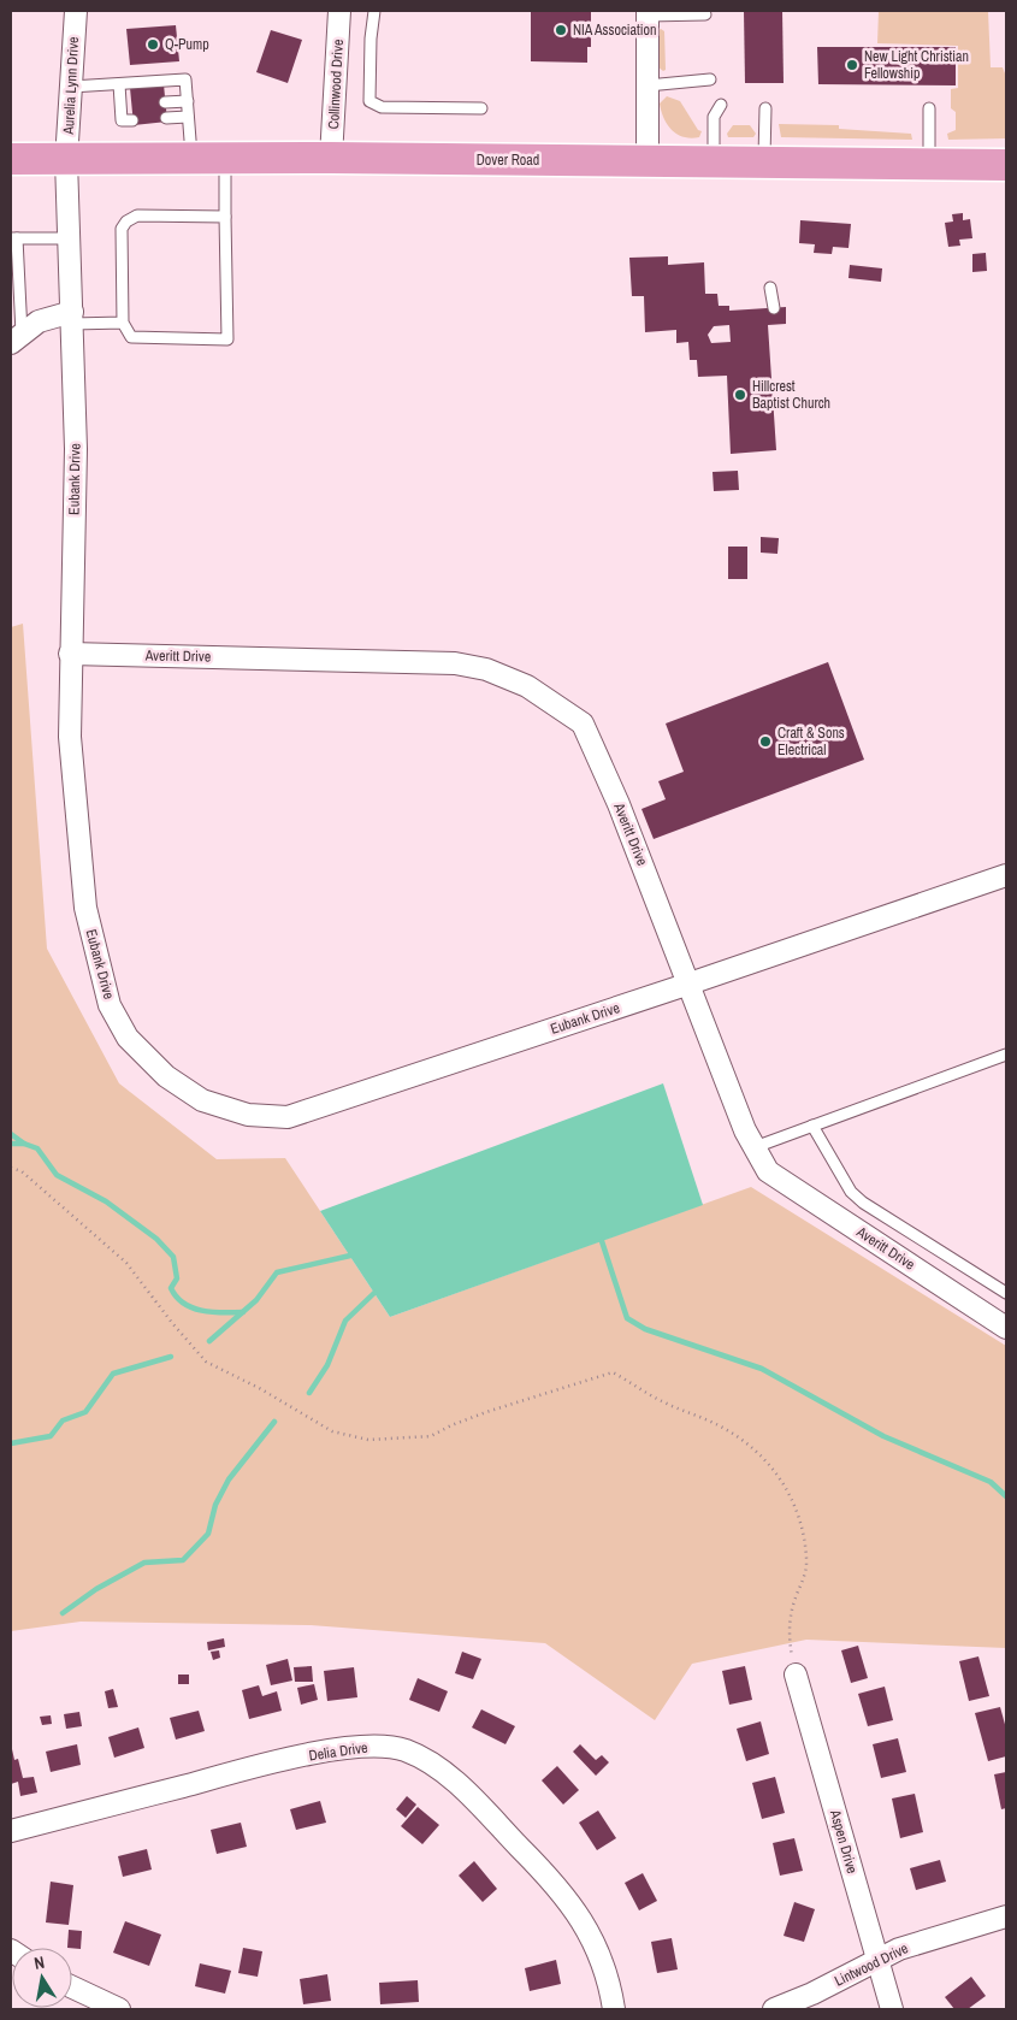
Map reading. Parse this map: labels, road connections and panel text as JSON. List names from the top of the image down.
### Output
{
  "streets": {
    "main road": ["Dover Road"],
    "street": [
      "Collinwood Drive",
      "Aurelia Lynn Drive",
      "Eubank Drive",
      "Averitt Drive",
      "Delia Drive",
      "Aspen Drive",
      "Lintwood Drive"
    ]
  },
  "crossings": [
    ["Collinwood Drive", "Dover Road"],
    ["Aurelia Lynn Drive", "Dover Road"],
    ["Aurelia Lynn Drive", "Eubank Drive"],
    ["Dover Road", "Eubank Drive"],
    ["Eubank Drive", "Averitt Drive"],
    ["Aspen Drive", "Lintwood Drive"]
  ],
  "places": [
    "NIA Association",
    "Q-Pump",
    "New Light Christian Fellowship",
    "Hillcrest Baptist Church",
    "Craft & Sons Electrical"
  ],
  "north": "top"
}
